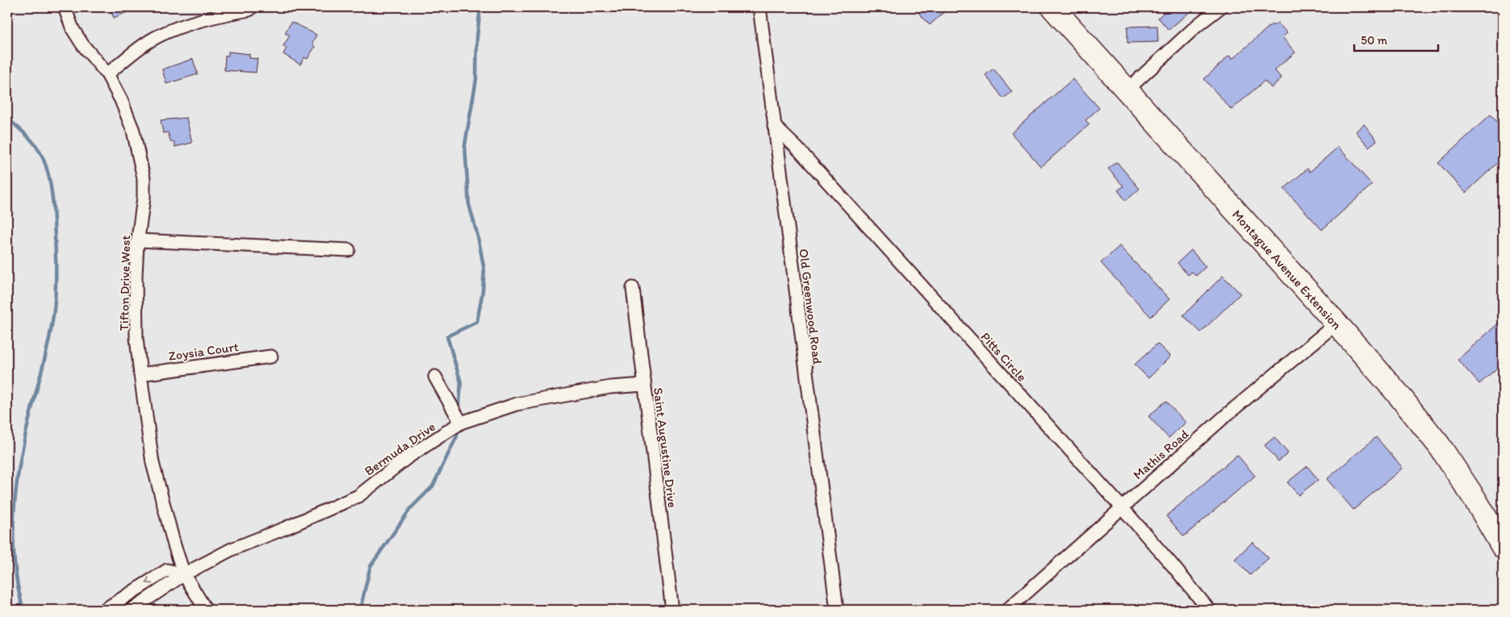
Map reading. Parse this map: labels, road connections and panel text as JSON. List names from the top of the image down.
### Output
{
  "streets": {
    "highway": ["Montague Avenue Extension"],
    "street": [
      "Tifton Drive West",
      "Old Greenwood Road",
      "Zoysia Court",
      "Pitts Circle",
      "Saint Augustine Drive",
      "Bermuda Drive",
      "Mathis Road"
    ]
  },
  "crossings": [
    ["Montague Avenue Extension", "Mathis Road"],
    ["Tifton Drive West", "Zoysia Court"],
    ["Tifton Drive West", "Bermuda Drive"],
    ["Old Greenwood Road", "Pitts Circle"],
    ["Pitts Circle", "Mathis Road"],
    ["Saint Augustine Drive", "Bermuda Drive"]
  ],
  "scale_bar": "50 m"
}
